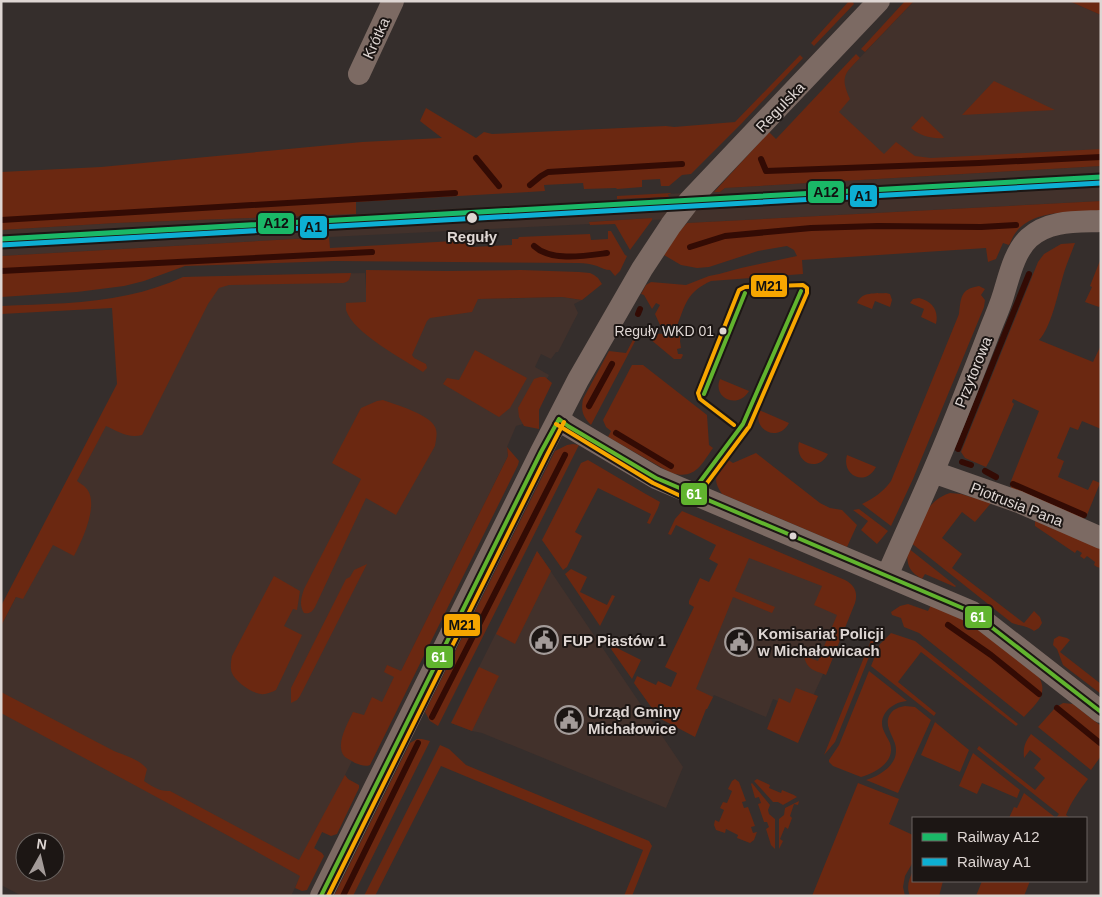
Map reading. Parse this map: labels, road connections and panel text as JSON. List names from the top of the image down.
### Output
{
  "streets": {
    "street": [
      "Krótka",
      "Regulska",
      "Przytorowa",
      "Piotrusia Pana"
    ]
  },
  "crossings": [
    ["Przytorowa", "Piotrusia Pana"]
  ],
  "places": {
    "other": ["Reguły", "Reguły WKD 01"],
    "public building": ["FUP Piastów 1", "Komisariat Policji w Michałowicach", "Urząd Gminy Michałowice"]
  },
  "lines": [
    "rail line A12",
    "rail line A1",
    "transit line M21",
    "transit line 61"
  ],
  "legend": ["Railway A12", "Railway A1"],
  "north": "top"
}
